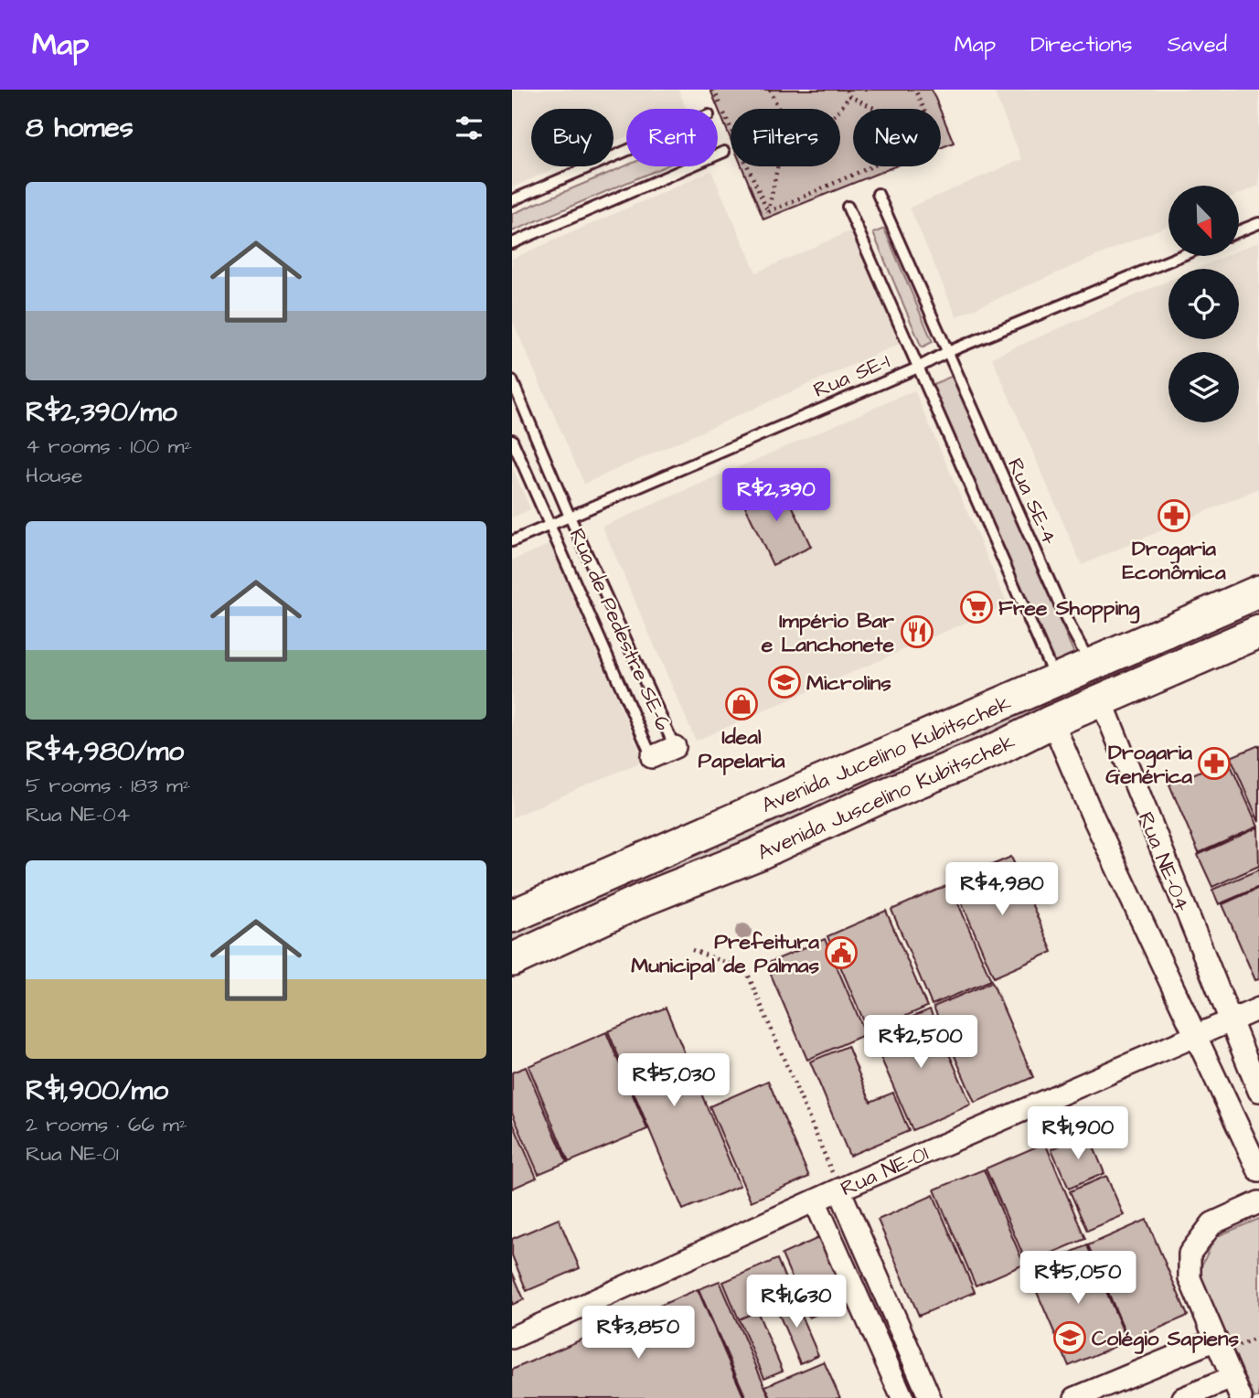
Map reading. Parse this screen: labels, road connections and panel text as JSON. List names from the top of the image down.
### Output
{
  "streets": {
    "main road": ["Avenida Jucelino Kubitschek", "Avenida Juscelino Kubitschek"],
    "street": ["Rua de Pedestre SE-6", "Rua NE-04", "Rua NE-01"],
    "lane": ["Rua SE-1", "Rua SE-4"]
  },
  "crossings": [
    ["Rua SE-1", "Rua SE-4"],
    ["Rua SE-1", "Rua de Pedestre SE-6"],
    ["Rua SE-4", "Avenida Jucelino Kubitschek"],
    ["Avenida Juscelino Kubitschek", "Rua NE-04"],
    ["Rua NE-04", "Rua NE-01"]
  ],
  "places": {
    "pharmacy": ["Drogaria Econômica", "Drogaria Genérica"],
    "supermarket": ["Free Shopping"],
    "restaurant": ["Império Bar e Lanchonete"],
    "school or university": ["Microlins", "Colégio Sapiens"],
    "shop": ["Ideal Papelaria"],
    "public building": ["Prefeitura Municipal de Palmas"]
  },
  "north": "bottom right",
  "page": {
    "header": "Map",
    "nav": ["Map", "Directions", "Saved"],
    "heading": "8 homes",
    "chip": [
      "Buy",
      "Rent",
      "Filters",
      "New"
    ],
    "list": [
      {
        "name": "R$2,390/mo",
        "note": "4 rooms · 100 m² · House"
      },
      {
        "name": "R$4,980/mo",
        "note": "5 rooms · 183 m² · Rua NE-04"
      },
      {
        "name": "R$1,900/mo",
        "note": "2 rooms · 66 m² · Rua NE-01"
      }
    ],
    "price": [
      "R$2,390",
      "R$4,980",
      "R$2,500",
      "R$5,030",
      "R$1,900",
      "R$5,050",
      "R$1,630",
      "R$3,850"
    ]
  }
}
